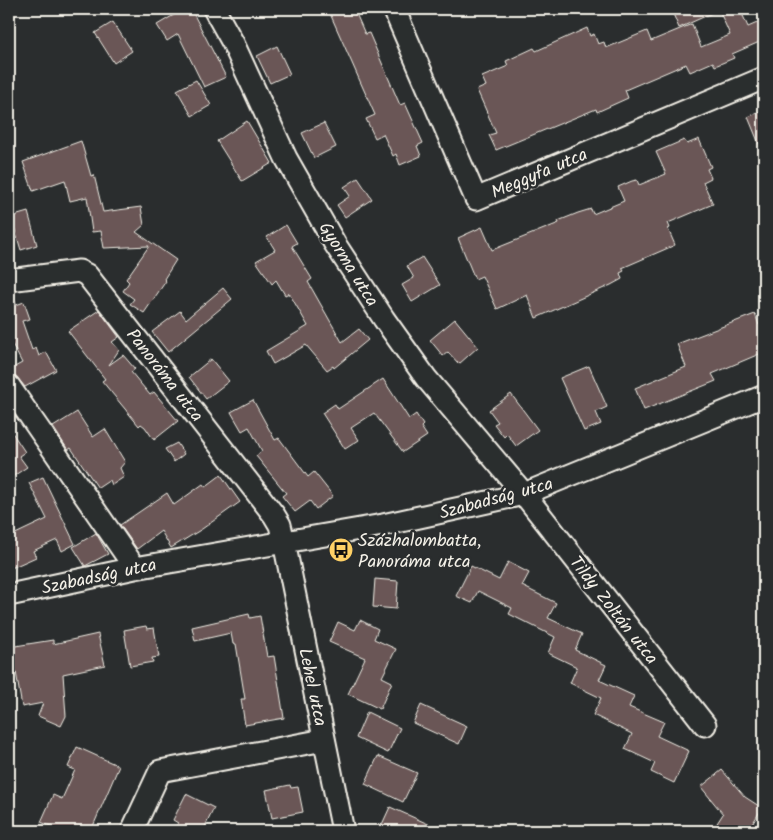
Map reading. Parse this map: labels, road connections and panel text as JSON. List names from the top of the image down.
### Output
{
  "streets": {
    "street": [
      "Meggyfa utca",
      "Gyorma utca",
      "Panoráma utca",
      "Szabadság utca",
      "Tildy Zoltán utca",
      "Lehel utca"
    ]
  },
  "crossings": [
    ["Gyorma utca", "Szabadság utca"],
    ["Gyorma utca", "Tildy Zoltán utca"],
    ["Panoráma utca", "Szabadság utca"],
    ["Panoráma utca", "Lehel utca"],
    ["Szabadság utca", "Tildy Zoltán utca"],
    ["Szabadság utca", "Lehel utca"]
  ],
  "places": {
    "bus stop": ["Százhalombatta, Panoráma utca"]
  }
}
